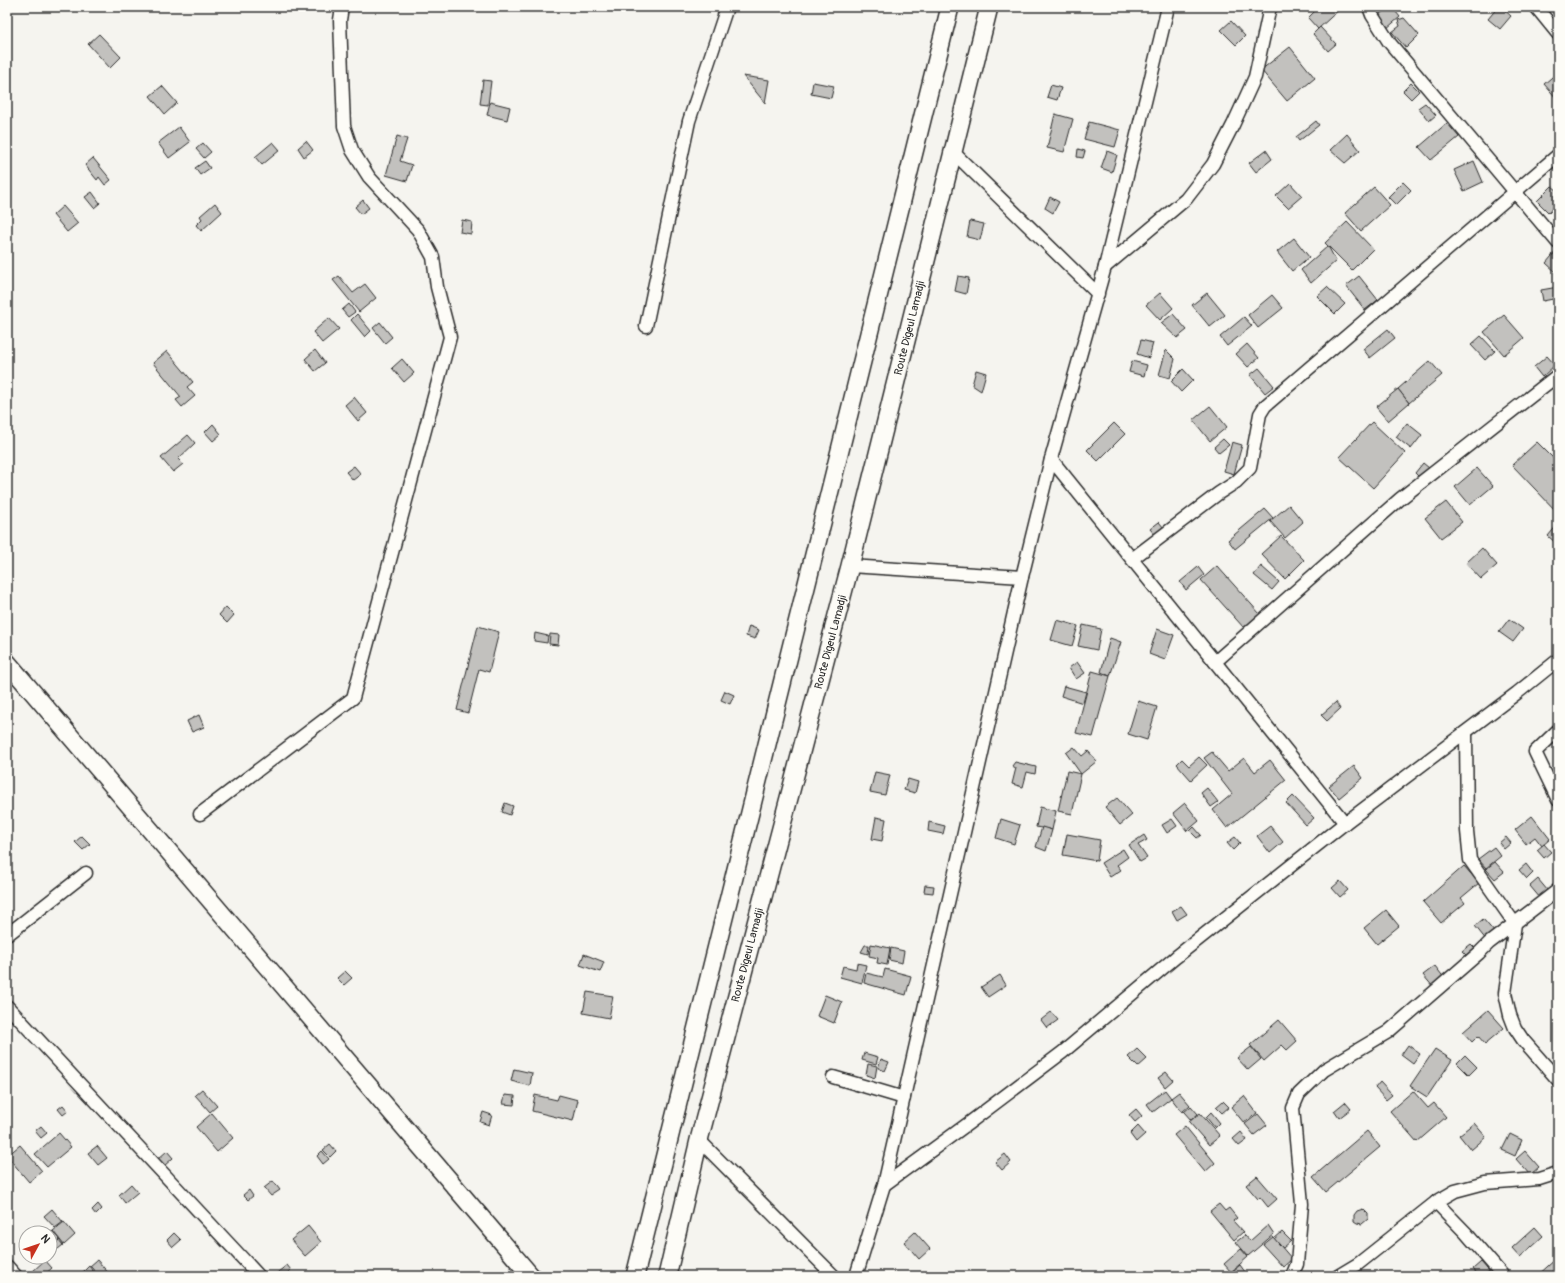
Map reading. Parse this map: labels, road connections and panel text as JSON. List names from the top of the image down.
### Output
{
  "streets": {
    "main road": ["Route Digeul Lamadji"]
  },
  "north": "top right"
}
